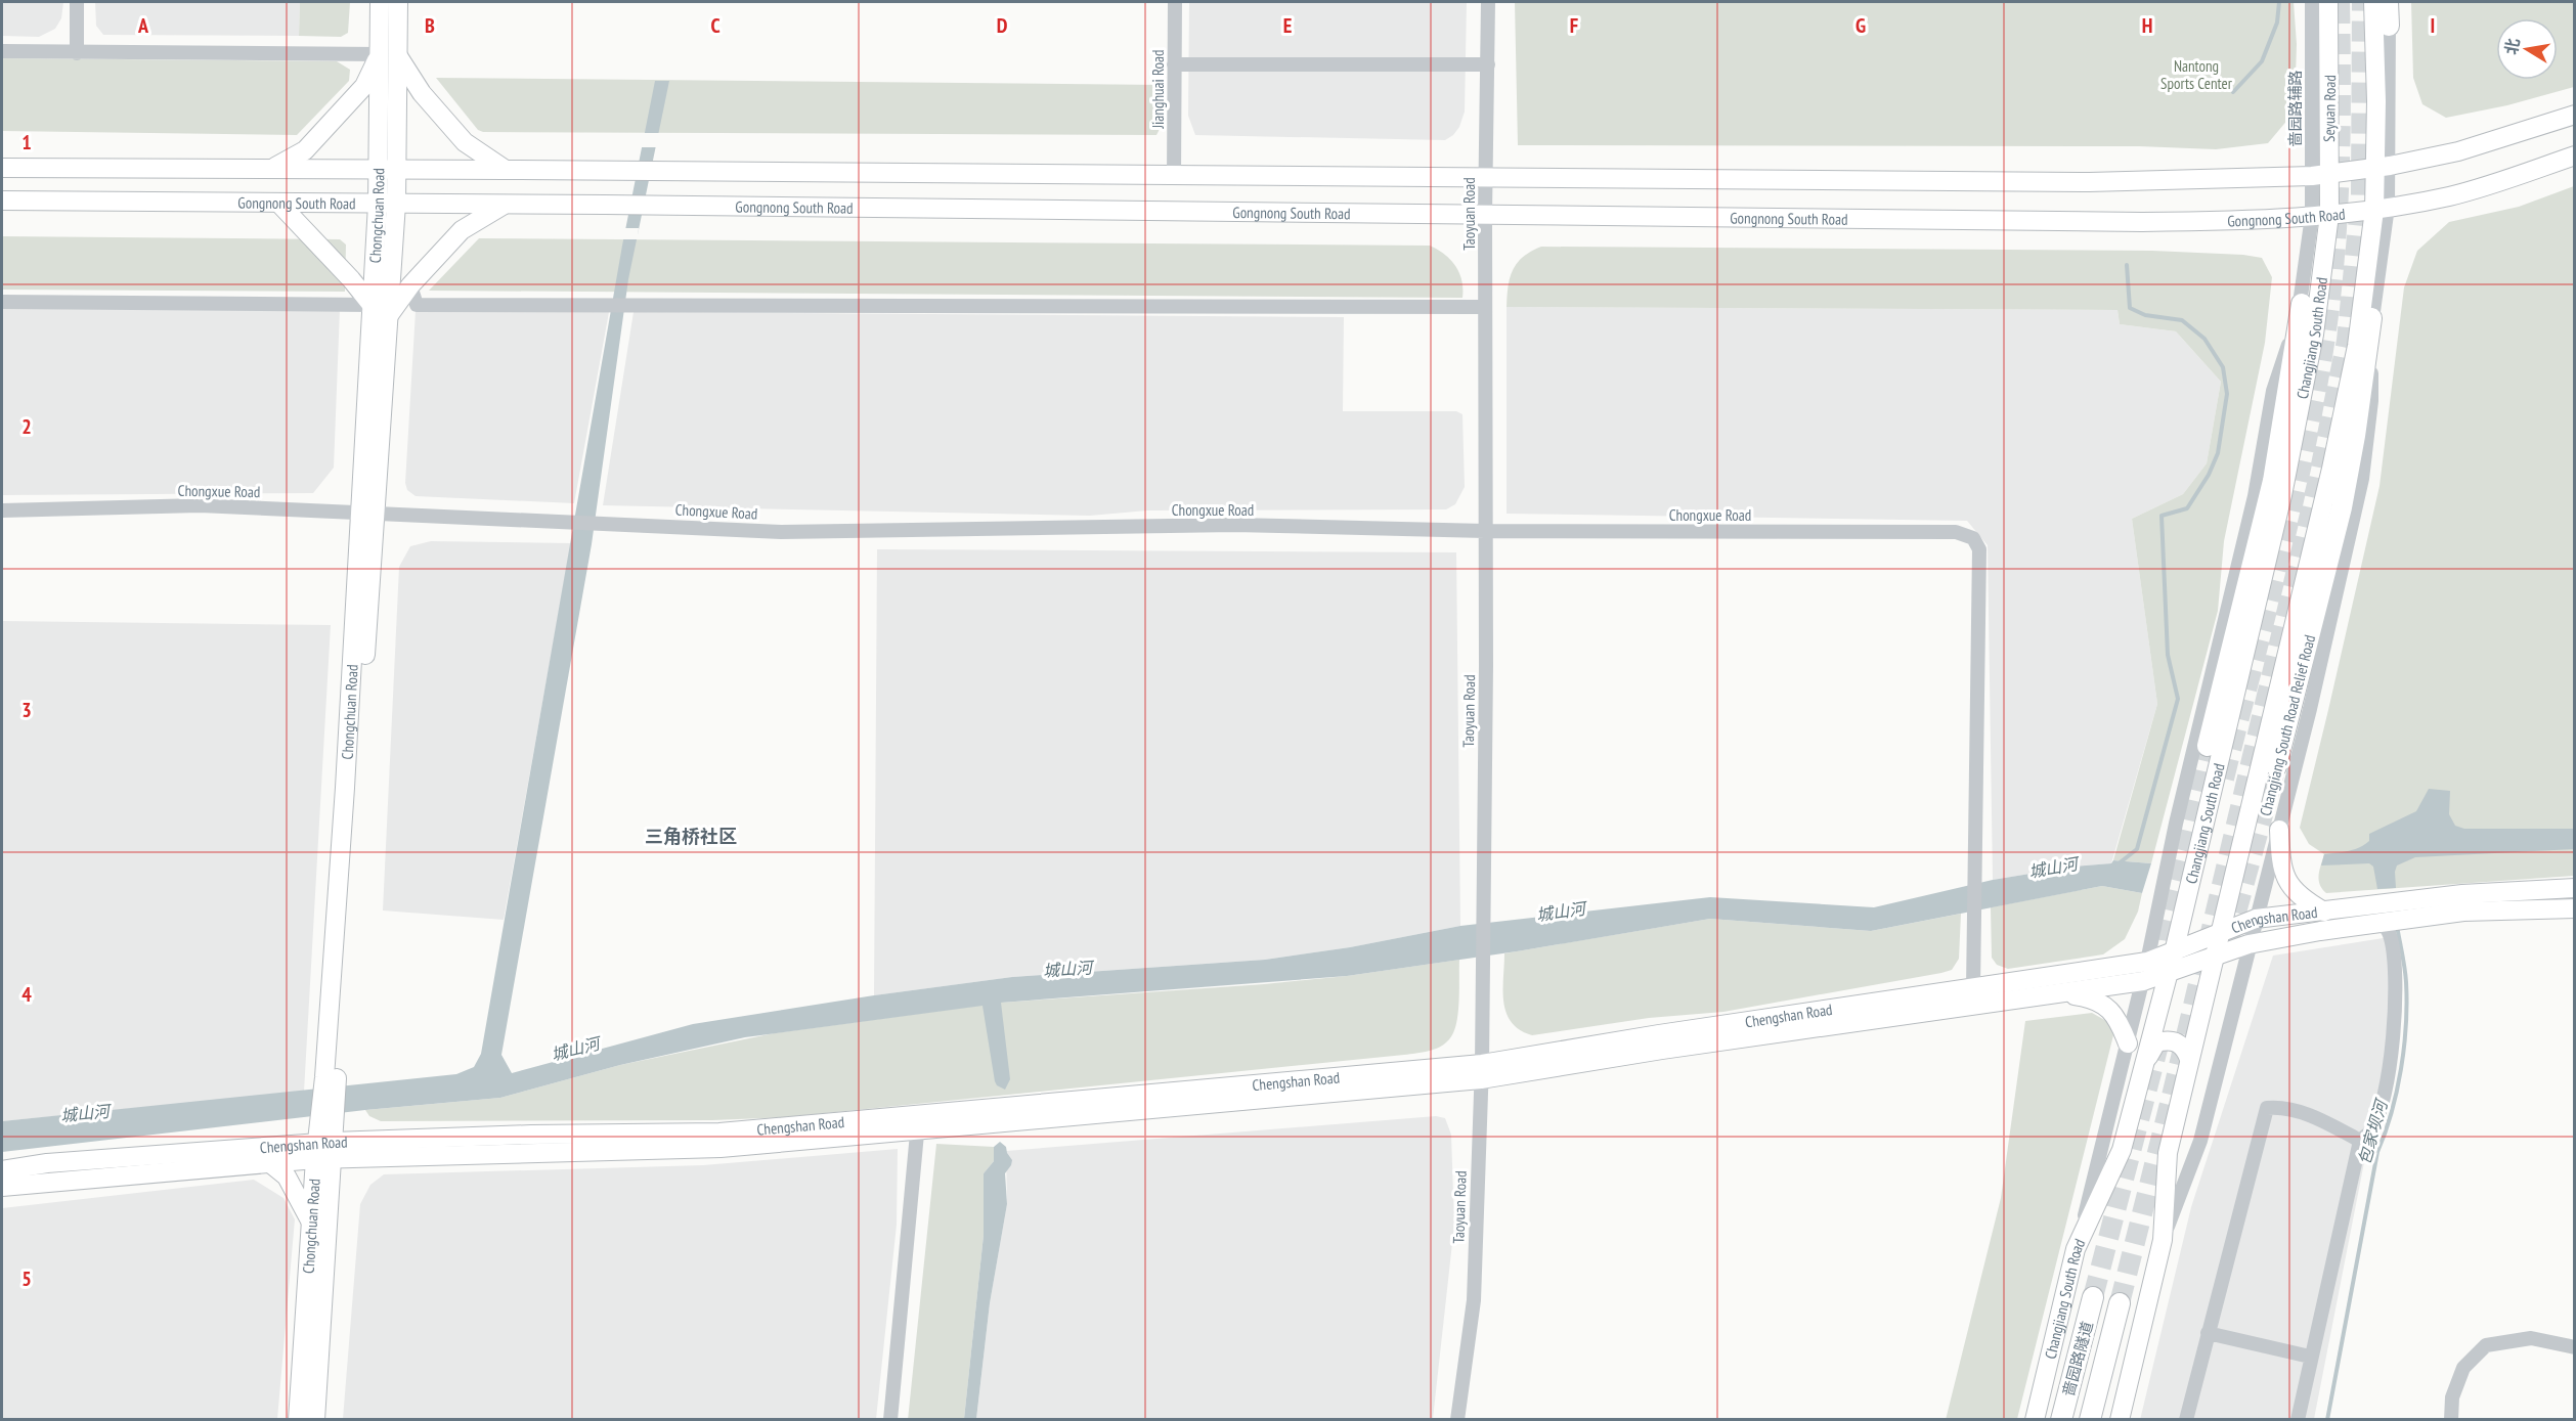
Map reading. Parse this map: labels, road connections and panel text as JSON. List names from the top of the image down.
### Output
{
  "streets": {
    "highway": ["啬园路隧道"],
    "main road": [
      "Seyuan Road",
      "Gongnong South Road",
      "Chongchuan Road",
      "Changjiang South Road",
      "Chengshan Road"
    ],
    "street": [
      "Jianghuai Road",
      "啬园路辅路",
      "Taoyuan Road",
      "Chongxue Road",
      "Changjiang South Road Relief Road"
    ]
  },
  "crossings": [
    ["啬园路辅路", "Seyuan Road"],
    ["Seyuan Road", "Gongnong South Road"],
    ["Seyuan Road", "Changjiang South Road"],
    ["Gongnong South Road", "Taoyuan Road"],
    ["Gongnong South Road", "Chongchuan Road"],
    ["Gongnong South Road", "Changjiang South Road"],
    ["Gongnong South Road", "Changjiang South Road Relief Road"],
    ["Taoyuan Road", "Chongxue Road"],
    ["Taoyuan Road", "Chengshan Road"],
    ["Chongchuan Road", "Chongxue Road"],
    ["Chongchuan Road", "Chengshan Road"],
    ["Changjiang South Road", "Chengshan Road"],
    ["Chongxue Road", "Chengshan Road"],
    ["Changjiang South Road Relief Road", "Chengshan Road"]
  ],
  "districts": ["三角桥社区"],
  "water": ["城山河", "包家坝河"],
  "parks": ["Nantong Sports Center"],
  "north": "left",
  "grid": {
    "columns": [
      "A",
      "B",
      "C",
      "D",
      "E",
      "F",
      "G",
      "H",
      "I"
    ],
    "rows": [
      "1",
      "2",
      "3",
      "4",
      "5"
    ]
  }
}
